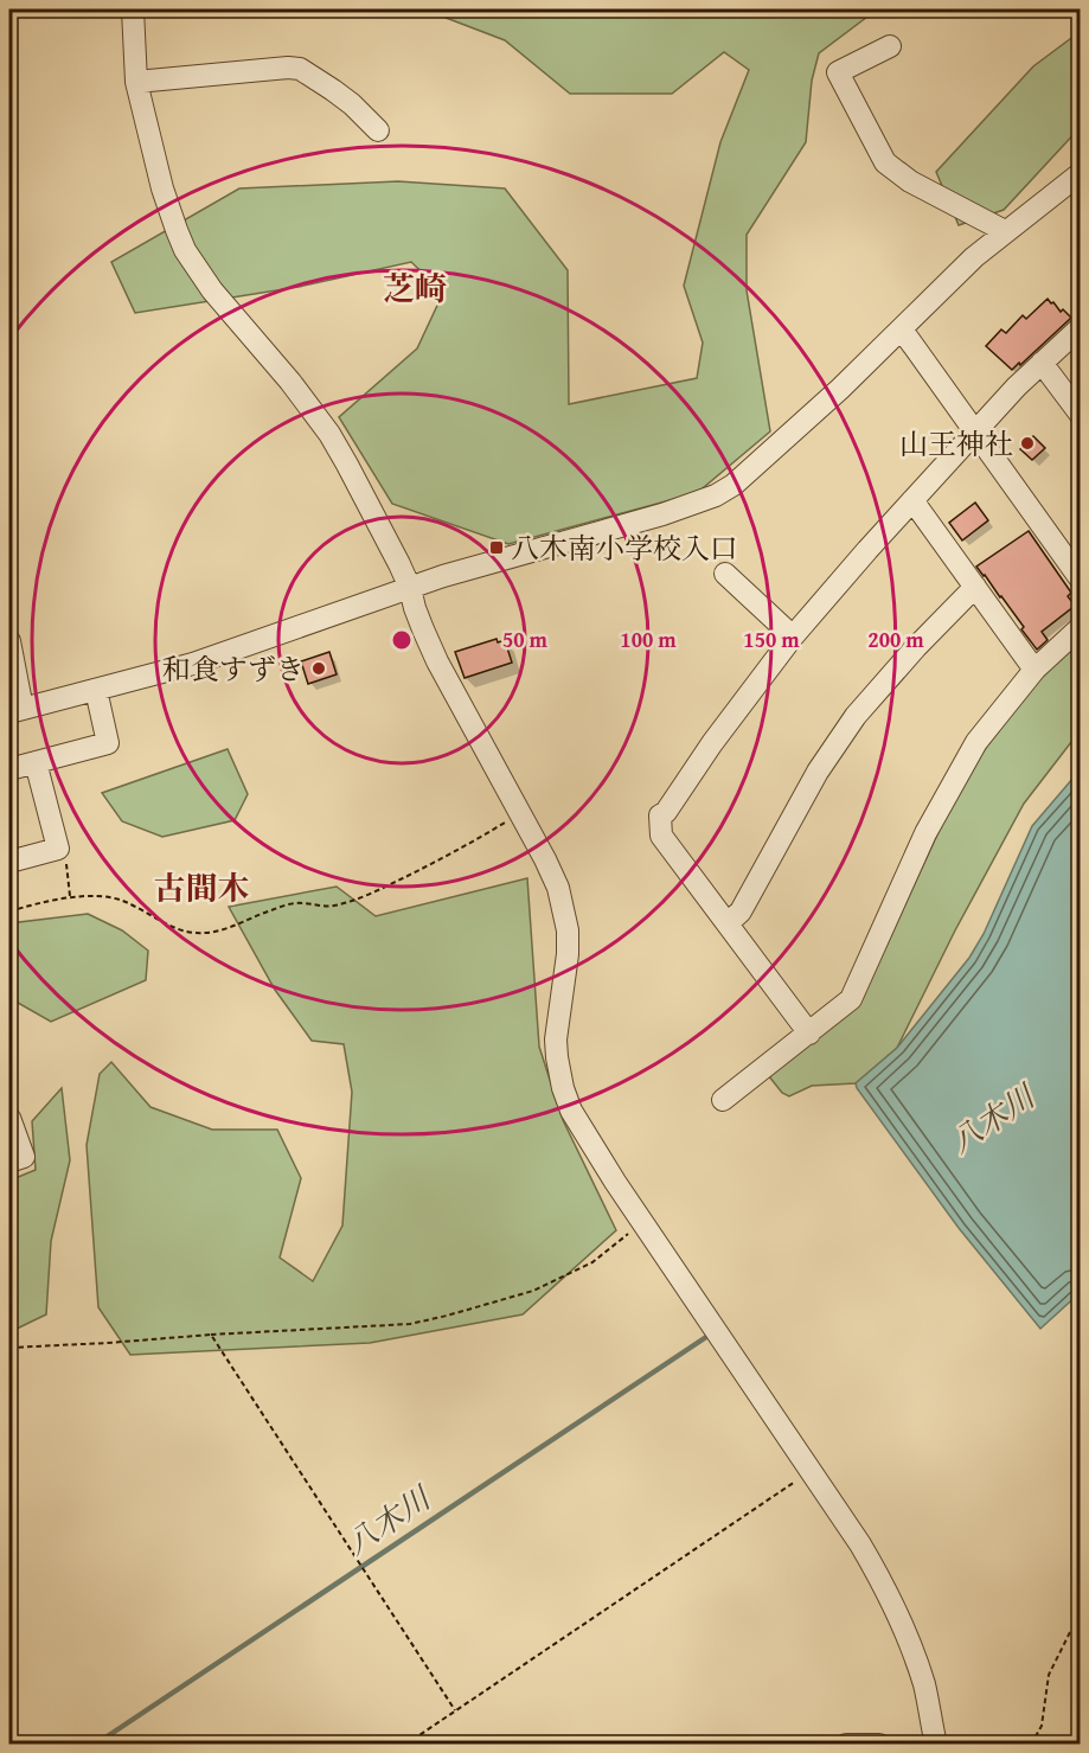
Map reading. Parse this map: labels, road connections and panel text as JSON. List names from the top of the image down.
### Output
{
  "districts": ["芝崎", "古間木"],
  "water": ["八木川"],
  "places": {
    "other": ["山王神社", "和食すずき"],
    "transit": ["八木南小学校入口"]
  },
  "rings": [
    "50 m",
    "100 m",
    "150 m",
    "200 m"
  ]
}
